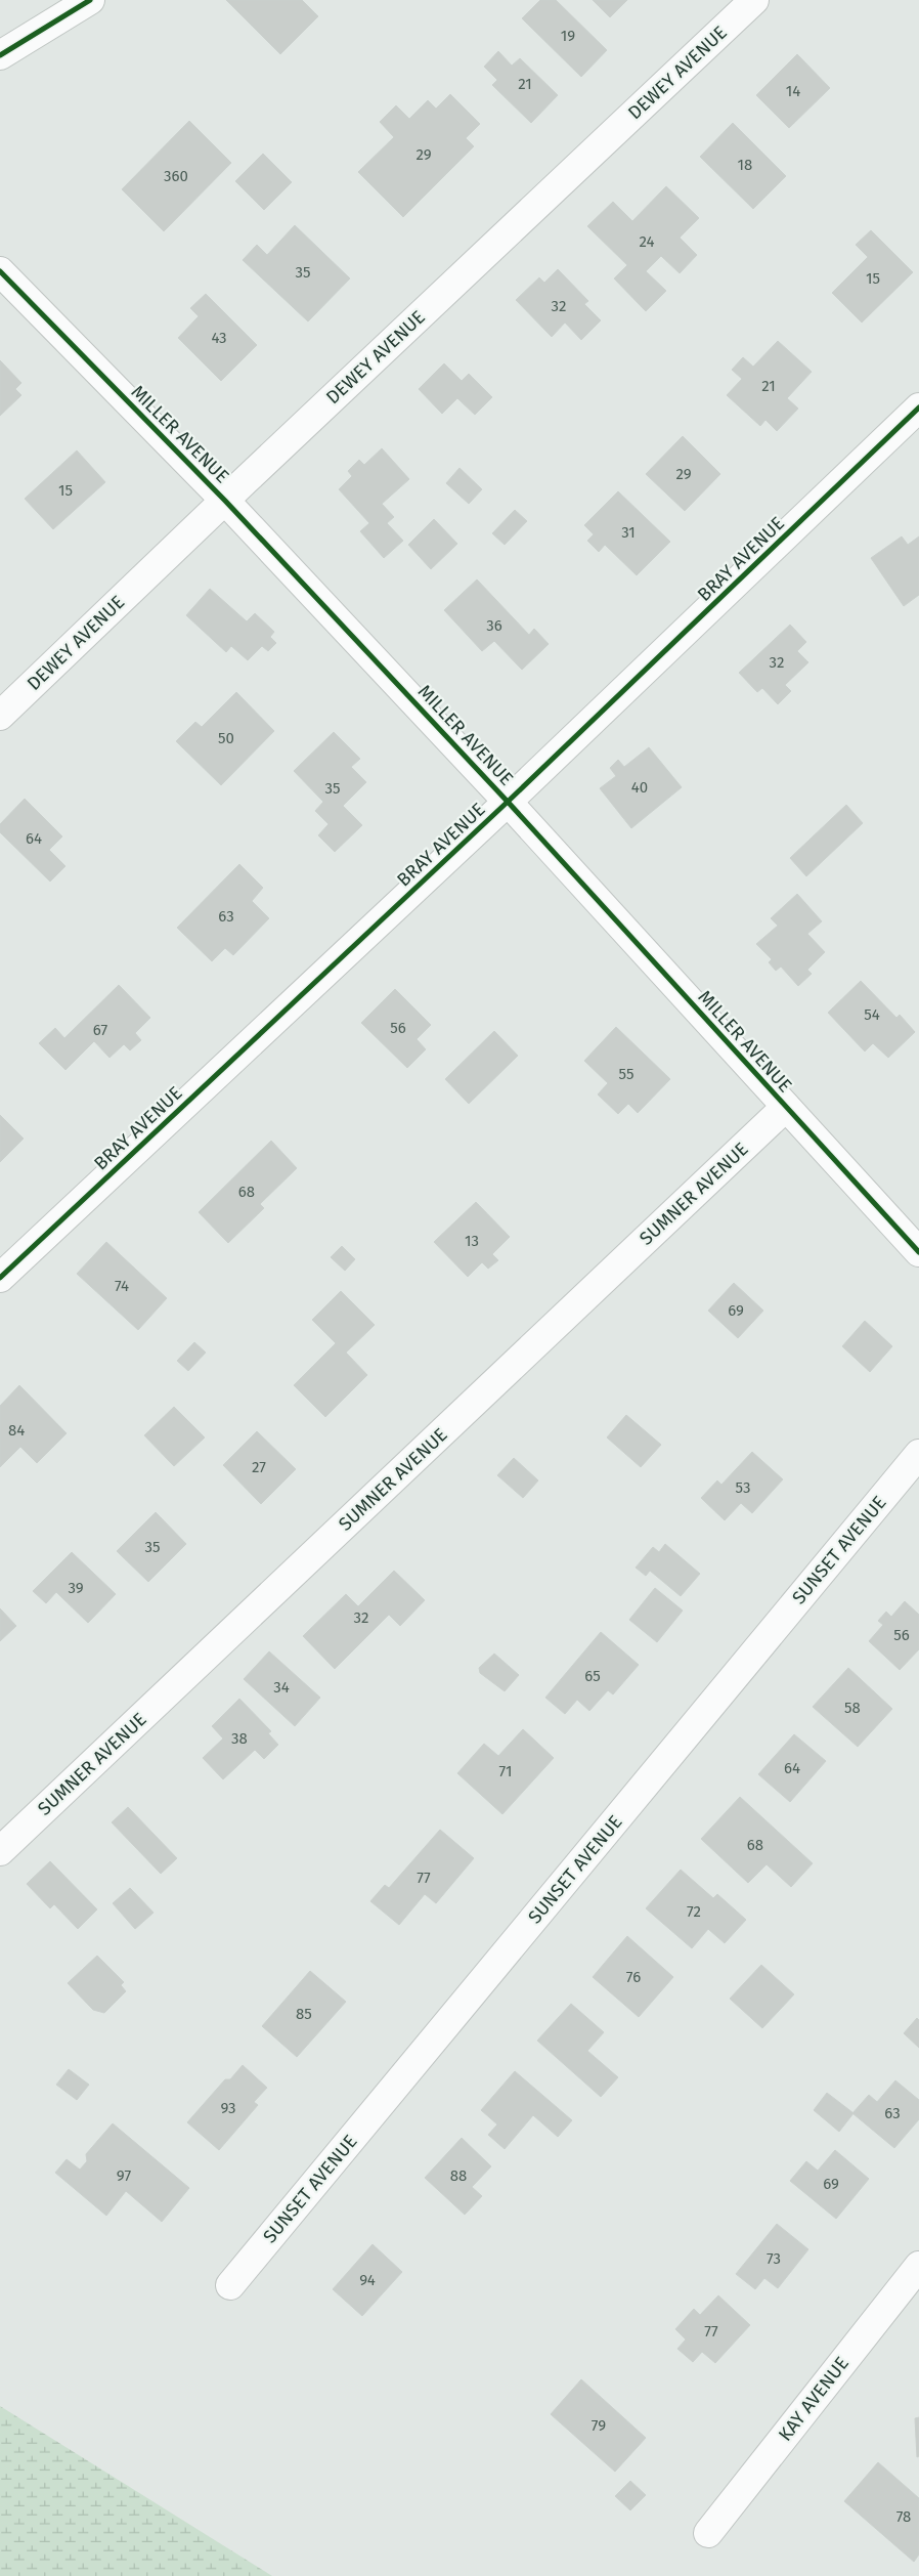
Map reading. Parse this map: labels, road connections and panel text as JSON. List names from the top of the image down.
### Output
{
  "streets": {
    "street": [
      "DEWEY AVENUE",
      "MILLER AVENUE",
      "BRAY AVENUE",
      "SUMNER AVENUE",
      "SUNSET AVENUE",
      "KAY AVENUE"
    ]
  },
  "crossings": [
    ["DEWEY AVENUE", "MILLER AVENUE"],
    ["MILLER AVENUE", "BRAY AVENUE"],
    ["MILLER AVENUE", "SUMNER AVENUE"]
  ],
  "house_numbers": [
    "19",
    "21",
    "14",
    "29",
    "18",
    "360",
    "24",
    "35",
    "15",
    "32",
    "43",
    "21",
    "29",
    "15",
    "31",
    "36",
    "32",
    "50",
    "40",
    "35",
    "64",
    "63",
    "54",
    "56",
    "67",
    "55",
    "68",
    "13",
    "74",
    "69",
    "84",
    "27",
    "53",
    "35",
    "39",
    "32",
    "56",
    "65",
    "34",
    "58",
    "38",
    "64",
    "71",
    "68",
    "77",
    "72",
    "76",
    "85",
    "93",
    "63",
    "97",
    "88",
    "69",
    "73",
    "94",
    "77",
    "79",
    "78"
  ]
}
